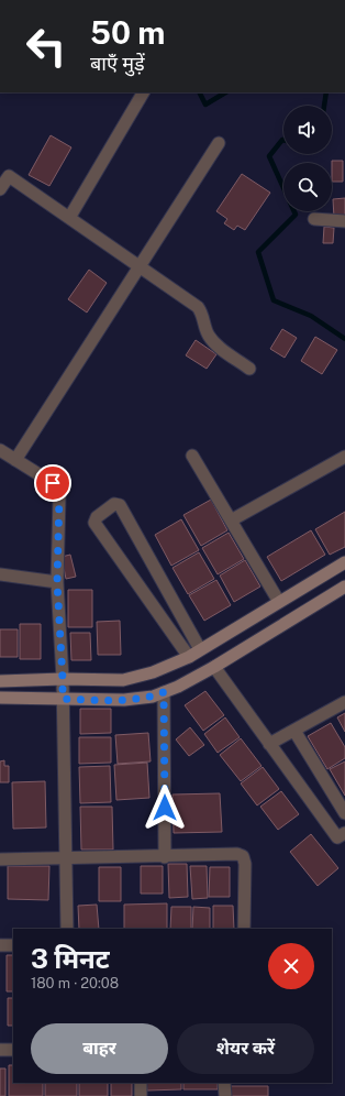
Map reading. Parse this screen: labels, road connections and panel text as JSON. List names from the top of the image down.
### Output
{
  "page": {
    "turn": ["50 m", "बाएँ मुड़ें"],
    "heading": ["3 मिनट", "180 m · 20:08"],
    "buttons": ["बाहर", "शेयर करें"]
  }
}
